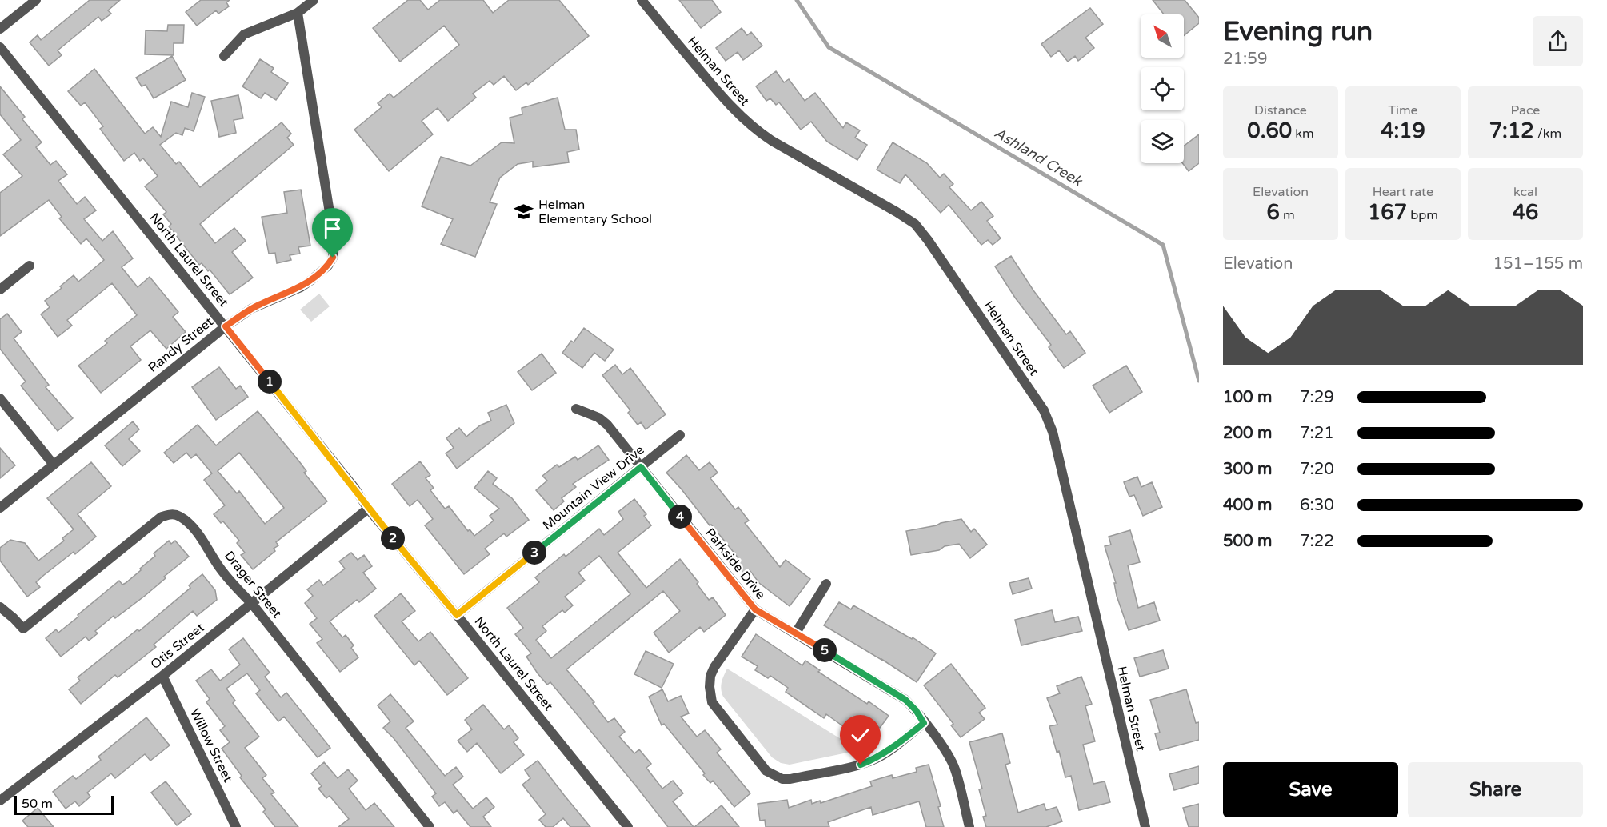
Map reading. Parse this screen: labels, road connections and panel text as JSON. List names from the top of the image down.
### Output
{
  "streets": {
    "street": [
      "Helman Street",
      "North Laurel Street",
      "Randy Street",
      "Mountain View Drive",
      "Parkside Drive",
      "Drager Street",
      "Otis Street",
      "Willow Street"
    ]
  },
  "crossings": [
    ["North Laurel Street", "Randy Street"],
    ["North Laurel Street", "Mountain View Drive"],
    ["North Laurel Street", "Otis Street"],
    ["Mountain View Drive", "Parkside Drive"],
    ["Drager Street", "Otis Street"],
    ["Otis Street", "Willow Street"]
  ],
  "water": ["Ashland Creek"],
  "places": {
    "school or university": ["Helman Elementary School"]
  },
  "scale_bar": "50 m",
  "north": "top left",
  "page": {
    "heading": ["Evening run", "21:59"],
    "stats": [
      ["Distance", "0.60 km"],
      ["Time", "4:19"],
      ["Pace", "7:12 /km"],
      ["Elevation", "6 m"],
      ["Heart rate", "167 bpm"],
      ["kcal", "46"]
    ],
    "chart": ["Elevation", "151–155 m"],
    "pins": [
      "1",
      "4",
      "2",
      "3",
      "5"
    ],
    "list": [
      {
        "name": "100 m",
        "note": "7:29"
      },
      {
        "name": "200 m",
        "note": "7:21"
      },
      {
        "name": "300 m",
        "note": "7:20"
      },
      {
        "name": "400 m",
        "note": "6:30"
      },
      {
        "name": "500 m",
        "note": "7:22"
      }
    ],
    "buttons": ["Save", "Share"],
    "scale": "50 m"
  }
}
